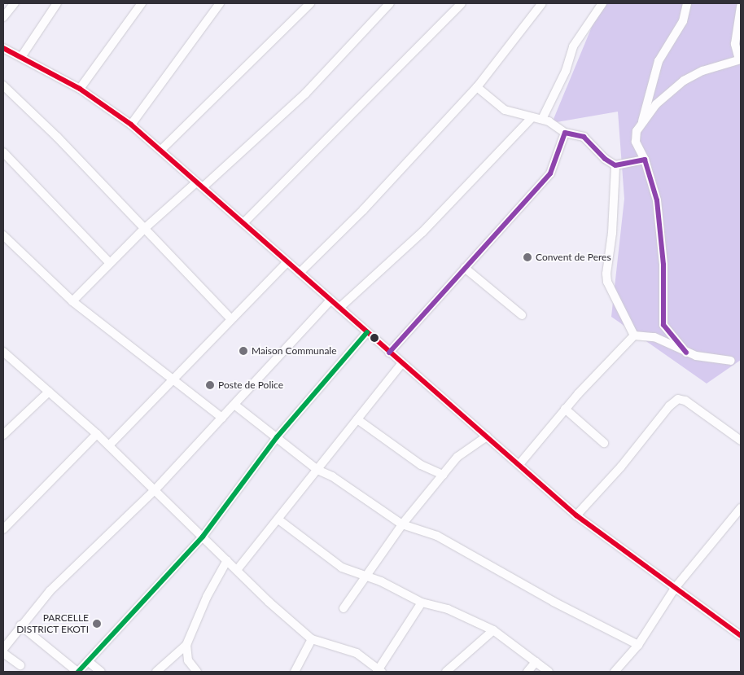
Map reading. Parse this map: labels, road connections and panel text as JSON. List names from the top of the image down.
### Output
{
  "places": [
    "Convent de Peres",
    "Maison Communale",
    "Poste de Police",
    "PARCELLE DISTRICT EKOTI"
  ]
}
